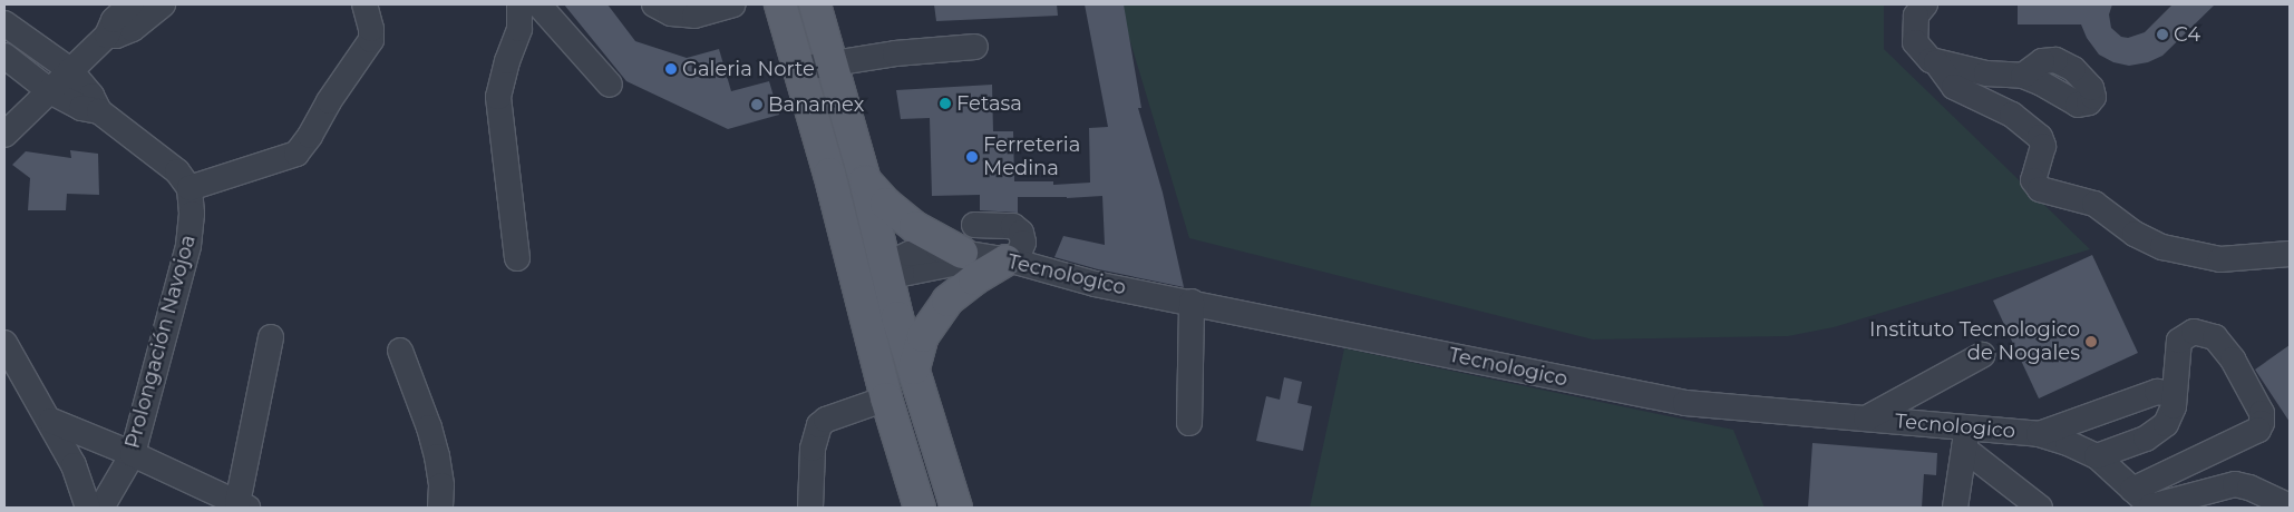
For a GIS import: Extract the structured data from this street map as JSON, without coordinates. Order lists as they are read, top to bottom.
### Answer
{
  "streets": {
    "street": ["Tecnologico", "Prolongación Navojoa"]
  },
  "places": [
    "C4",
    "Galeria Norte",
    "Fetasa",
    "Banamex",
    "Ferreteria Medina",
    "Instituto Tecnologico de Nogales"
  ]
}
